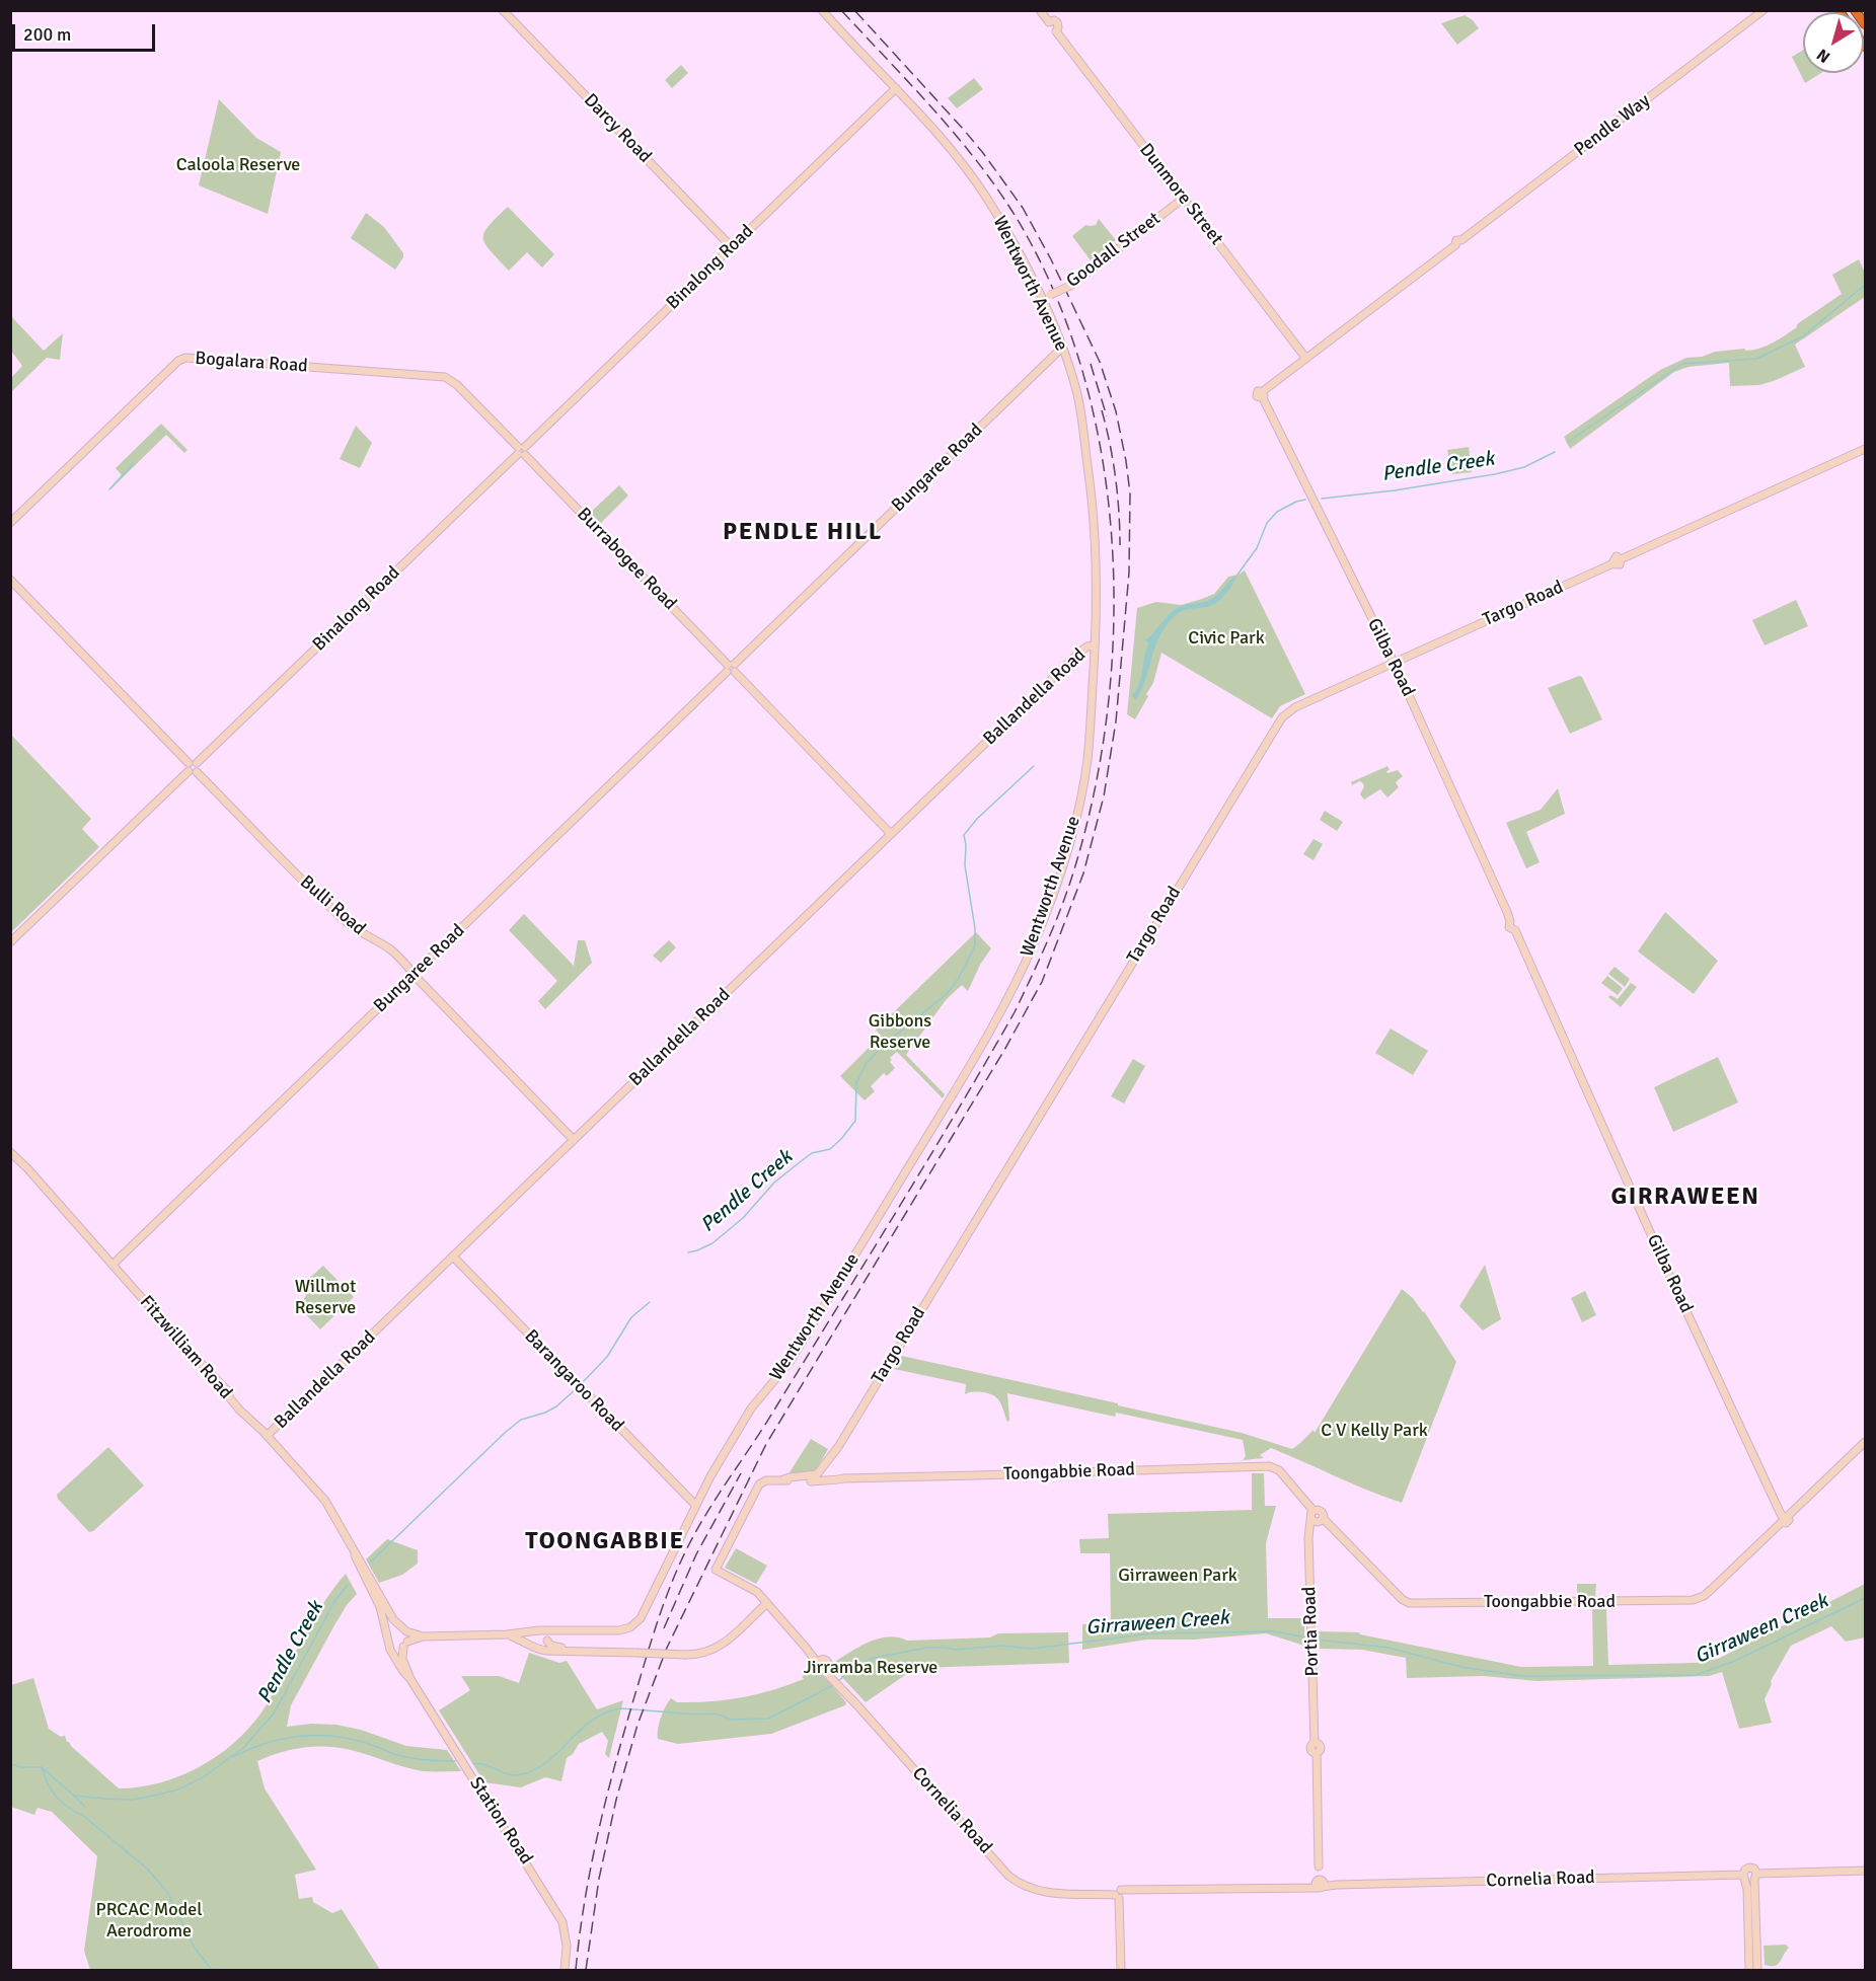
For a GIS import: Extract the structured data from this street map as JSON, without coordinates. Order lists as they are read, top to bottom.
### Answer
{
  "streets": {
    "street": [
      "Pendle Way",
      "Darcy Road",
      "Dunmore Street",
      "Goodall Street",
      "Binalong Road",
      "Wentworth Avenue",
      "Bogalara Road",
      "Bungaree Road",
      "Burrabogee Road",
      "Targo Road",
      "Gilba Road",
      "Ballandella Road",
      "Bulli Road",
      "Fitzwilliam Road",
      "Barangaroo Road",
      "Toongabbie Road",
      "Portia Road",
      "Cornelia Road",
      "Station Road"
    ]
  },
  "crossings": [
    ["Pendle Way", "Dunmore Street"],
    ["Pendle Way", "Gilba Road"],
    ["Darcy Road", "Binalong Road"],
    ["Dunmore Street", "Goodall Street"],
    ["Goodall Street", "Wentworth Avenue"],
    ["Binalong Road", "Wentworth Avenue"],
    ["Binalong Road", "Burrabogee Road"],
    ["Binalong Road", "Bulli Road"],
    ["Wentworth Avenue", "Bungaree Road"],
    ["Wentworth Avenue", "Ballandella Road"],
    ["Wentworth Avenue", "Barangaroo Road"],
    ["Bogalara Road", "Burrabogee Road"],
    ["Bungaree Road", "Burrabogee Road"],
    ["Bungaree Road", "Bulli Road"],
    ["Bungaree Road", "Fitzwilliam Road"],
    ["Burrabogee Road", "Ballandella Road"],
    ["Targo Road", "Gilba Road"],
    ["Targo Road", "Toongabbie Road"],
    ["Gilba Road", "Toongabbie Road"],
    ["Ballandella Road", "Bulli Road"],
    ["Ballandella Road", "Fitzwilliam Road"],
    ["Ballandella Road", "Barangaroo Road"],
    ["Fitzwilliam Road", "Station Road"],
    ["Toongabbie Road", "Portia Road"],
    ["Toongabbie Road", "Cornelia Road"]
  ],
  "districts": ["PENDLE HILL", "GIRRAWEEN", "TOONGABBIE"],
  "water": ["Pendle Creek", "Girraween Creek"],
  "parks": [
    "Caloola Reserve",
    "Civic Park",
    "Gibbons Reserve",
    "Willmot Reserve",
    "C V Kelly Park",
    "Girraween Park",
    "Jirramba Reserve",
    "PRCAC Model Aerodrome"
  ],
  "scale_bar": "200 m",
  "north": "bottom left"
}
